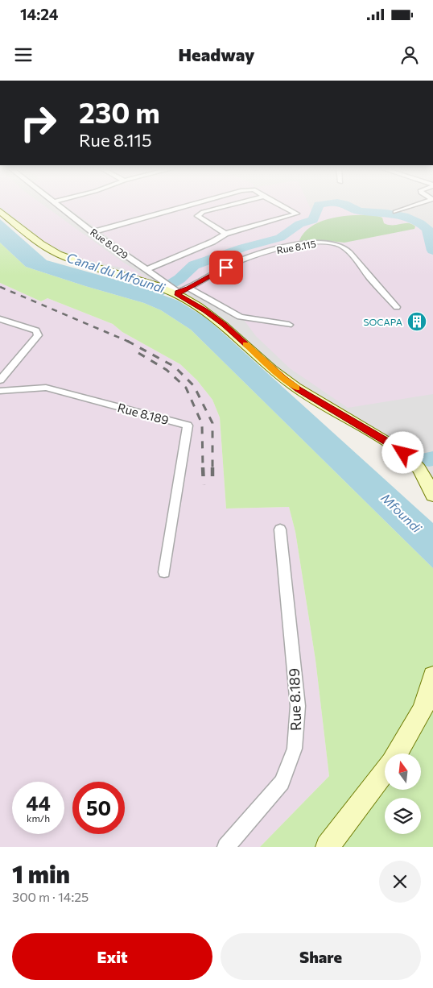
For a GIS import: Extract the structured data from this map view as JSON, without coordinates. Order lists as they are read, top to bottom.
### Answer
{
  "streets": {
    "main road": ["Rue 8.029"],
    "street": ["Rue 8.115", "Rue 8.189"]
  },
  "crossings": [
    ["Rue 8.029", "Rue 8.115"]
  ],
  "water": ["Canal du Mfoundi", "Mfoundi"],
  "places": {
    "building": ["SOCAPA"]
  },
  "north": "top",
  "page": {
    "status": "14:24",
    "header": "Headway",
    "turn": ["230 m", "Rue 8.115"],
    "speed": "44 km/h",
    "limit": "50",
    "heading": ["1 min", "300 m · 14:25"],
    "buttons": ["Exit", "Share"]
  }
}
